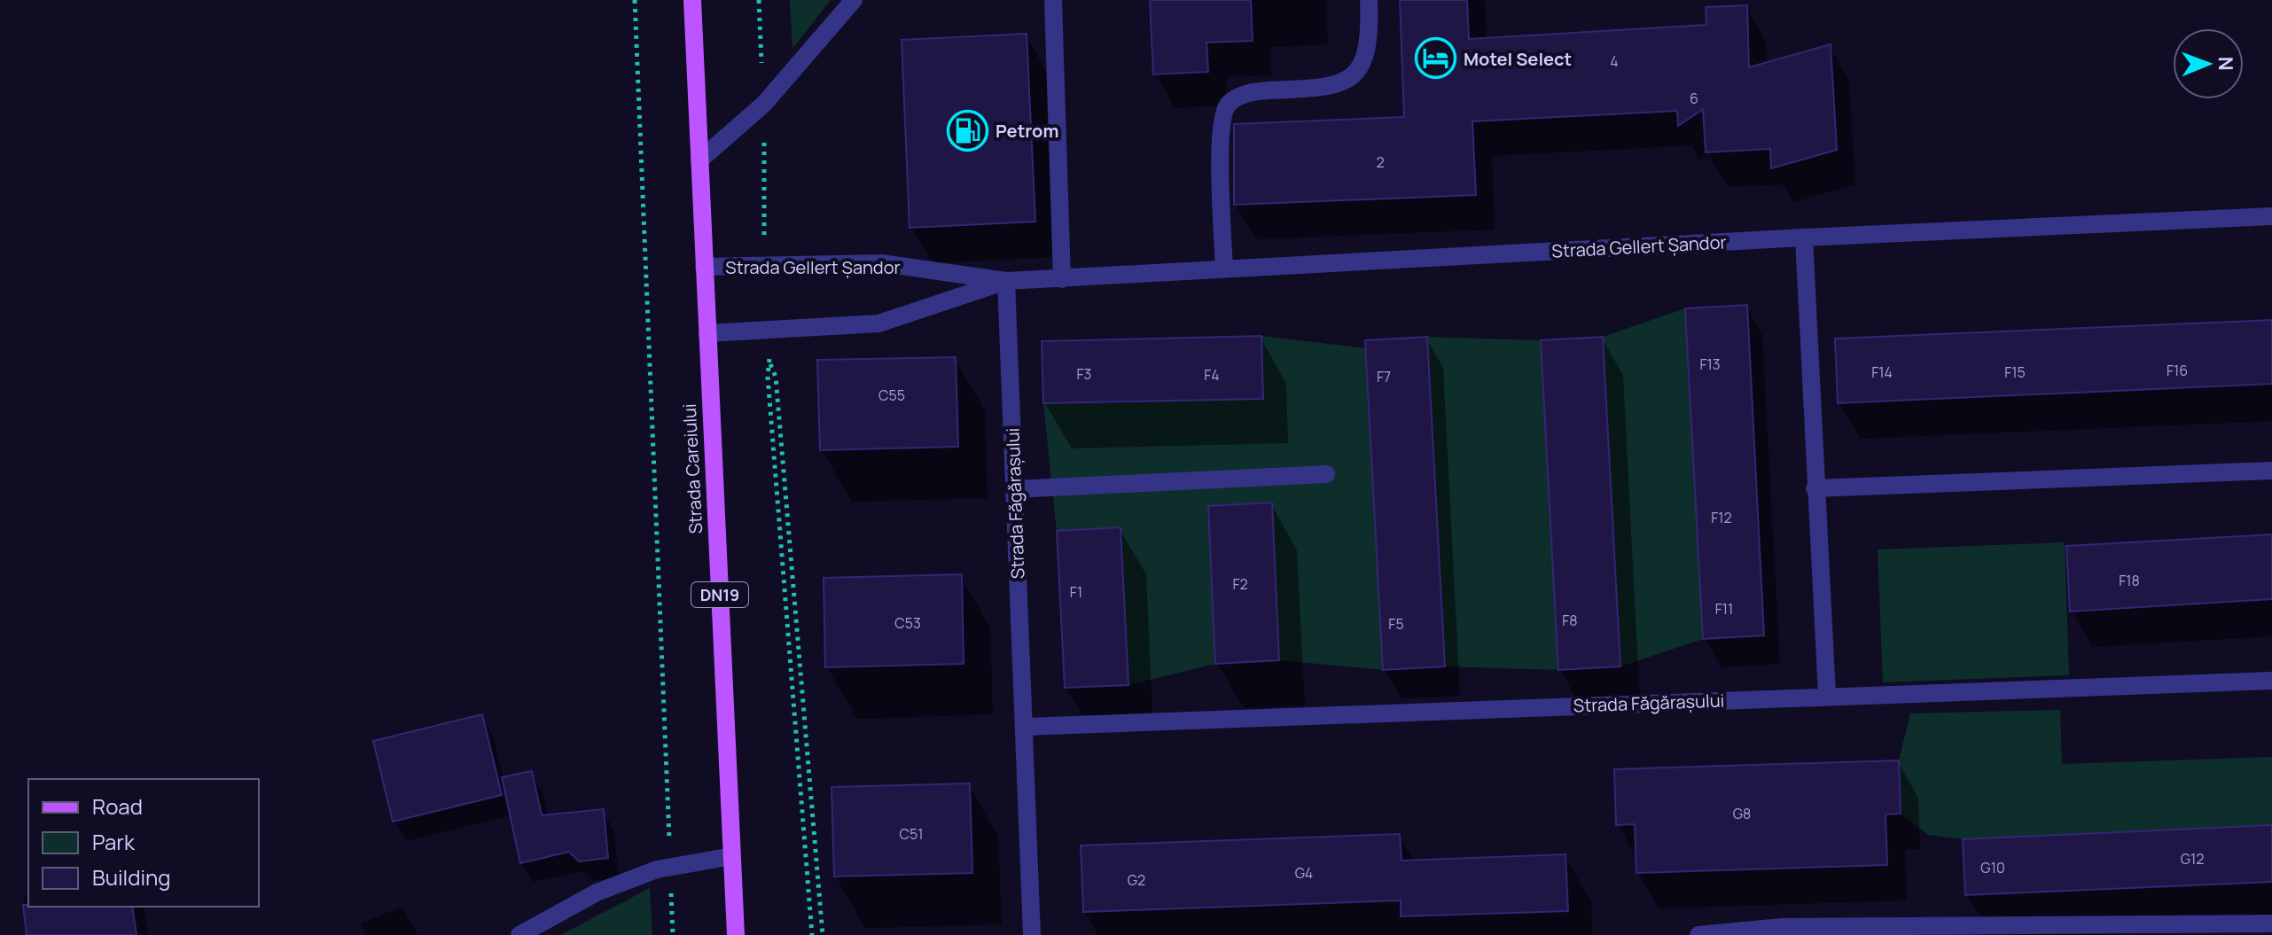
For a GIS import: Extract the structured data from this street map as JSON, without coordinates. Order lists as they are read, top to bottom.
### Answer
{
  "streets": {
    "main road": ["Strada Careiului", "DN19"],
    "street": ["Strada Gellert Șandor", "Strada Făgărașului"]
  },
  "crossings": [
    ["Strada Gellert Șandor", "Strada Careiului"],
    ["Strada Gellert Șandor", "Strada Făgărașului"]
  ],
  "places": {
    "hotel": ["Motel Select"],
    "fuel station": ["Petrom"]
  },
  "house_numbers": [
    "4",
    "6",
    "2",
    "F13",
    "F16",
    "F14",
    "F15",
    "F3",
    "F4",
    "F7",
    "C55",
    "F12",
    "F18",
    "F2",
    "F1",
    "F11",
    "F8",
    "C53",
    "F5",
    "G8",
    "C51",
    "G12",
    "G10",
    "G4",
    "G2"
  ],
  "legend": ["Road", "Park", "Building"],
  "north": "right"
}
